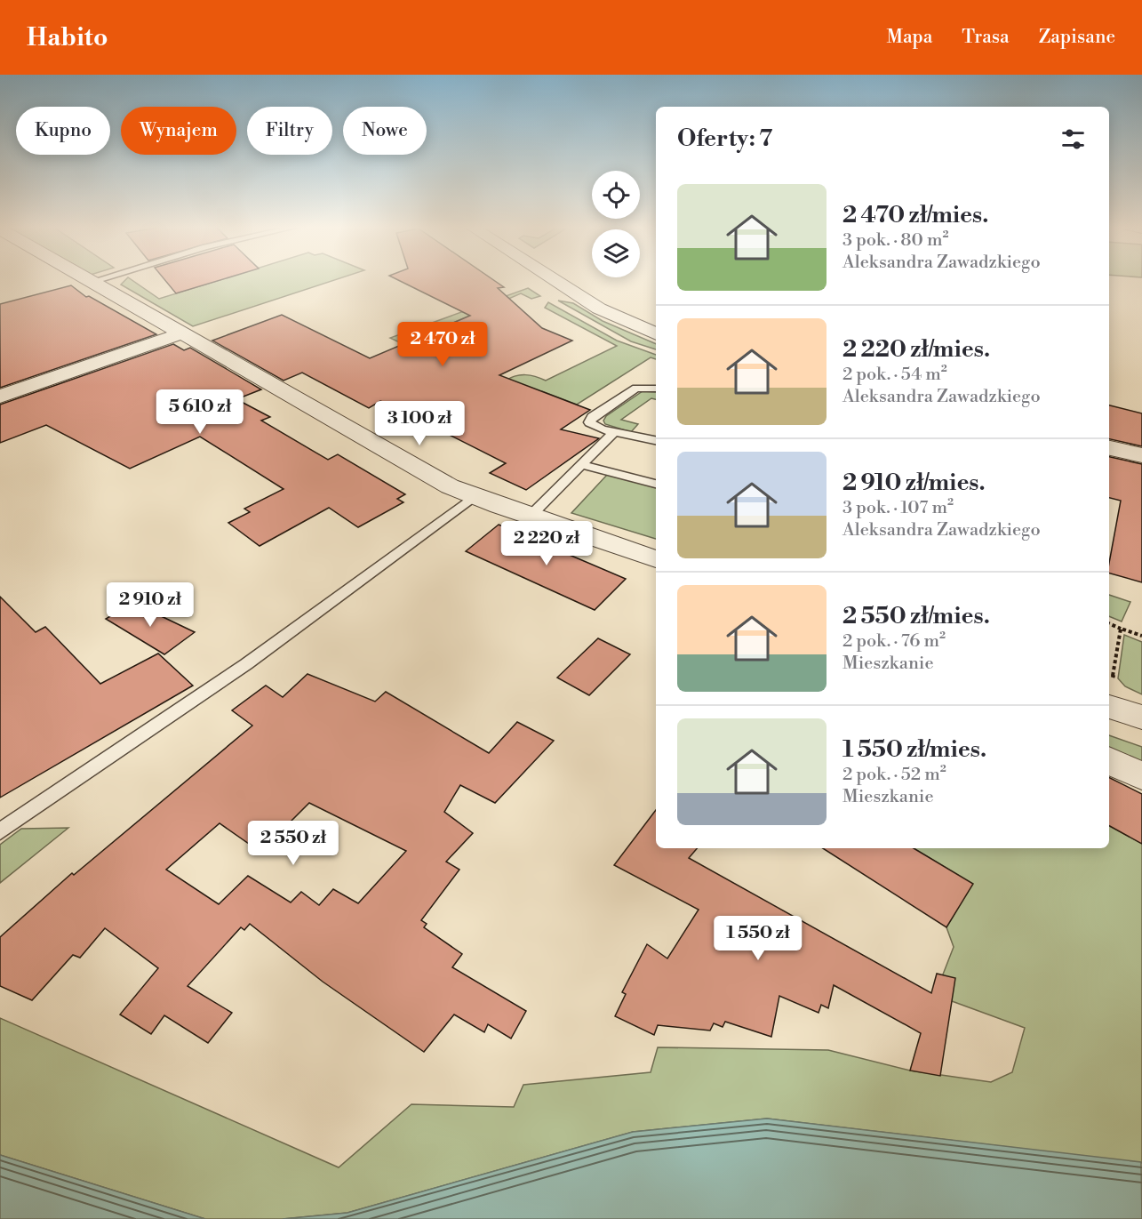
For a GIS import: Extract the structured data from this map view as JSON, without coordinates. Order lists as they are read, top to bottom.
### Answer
{
  "page": {
    "header": "Habito",
    "nav": ["Mapa", "Trasa", "Zapisane"],
    "chip": [
      "Kupno",
      "Wynajem",
      "Filtry",
      "Nowe"
    ],
    "heading": "Oferty: 7",
    "list": [
      {
        "name": "2 470 zł/mies.",
        "note": "3 pok. · 80 m² · Aleksandra Zawadzkiego"
      },
      {
        "name": "2 220 zł/mies.",
        "note": "2 pok. · 54 m² · Aleksandra Zawadzkiego"
      },
      {
        "name": "2 910 zł/mies.",
        "note": "3 pok. · 107 m² · Aleksandra Zawadzkiego"
      },
      {
        "name": "2 550 zł/mies.",
        "note": "2 pok. · 76 m² · Mieszkanie"
      },
      {
        "name": "1 550 zł/mies.",
        "note": "2 pok. · 52 m² · Mieszkanie"
      }
    ],
    "price": [
      "2 470 zł",
      "5 610 zł",
      "3 100 zł",
      "2 220 zł",
      "2 910 zł",
      "2 550 zł",
      "1 550 zł"
    ]
  }
}
